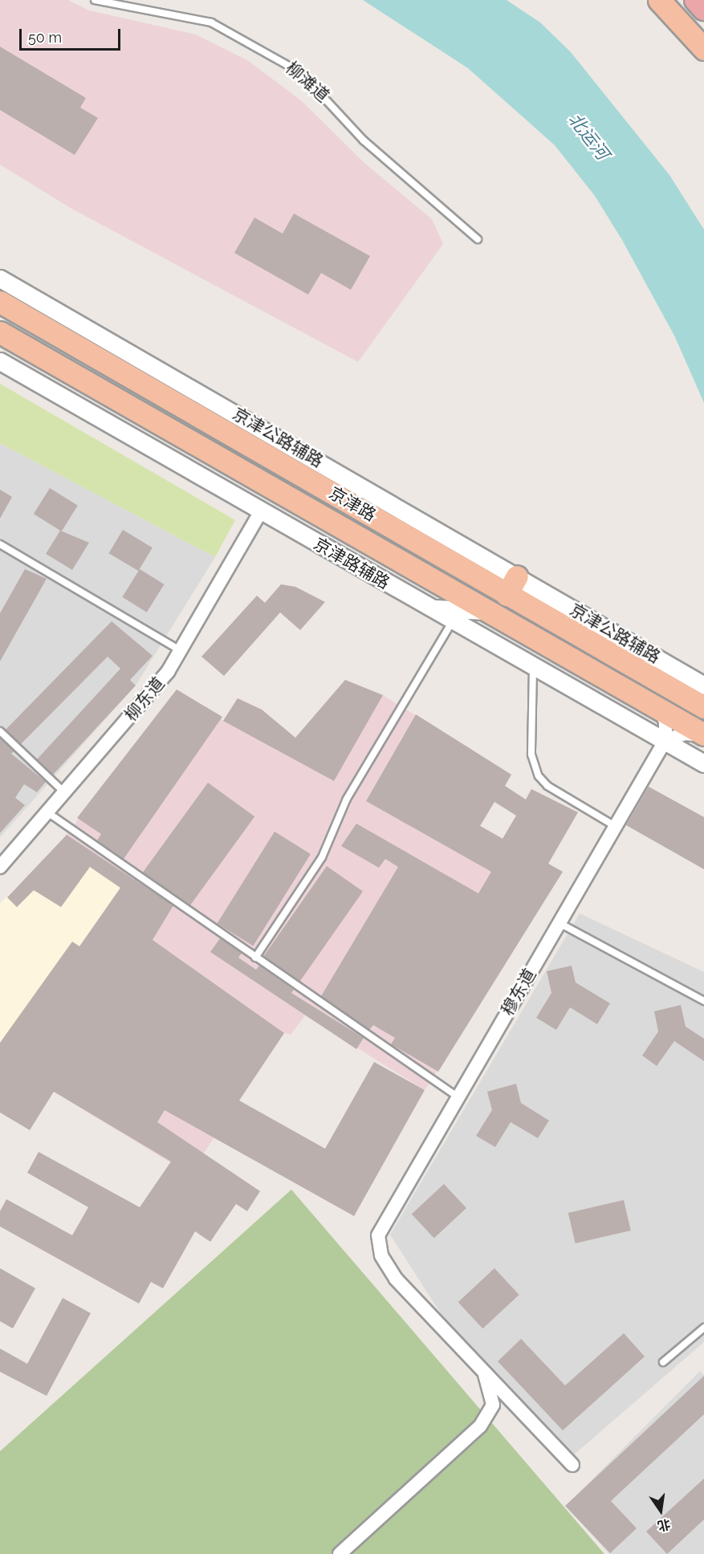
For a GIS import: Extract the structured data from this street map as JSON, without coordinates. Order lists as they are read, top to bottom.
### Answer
{
  "streets": {
    "main road": ["京津路"],
    "street": [
      "京津公路辅路",
      "京津路辅路",
      "柳东道",
      "穆东道"
    ],
    "lane": ["柳滩道"]
  },
  "crossings": [
    ["京津公路辅路", "京津路"],
    ["京津路", "京津路辅路"],
    ["京津路辅路", "柳东道"]
  ],
  "water": ["北运河"],
  "scale_bar": "50 m",
  "north": "bottom"
}
